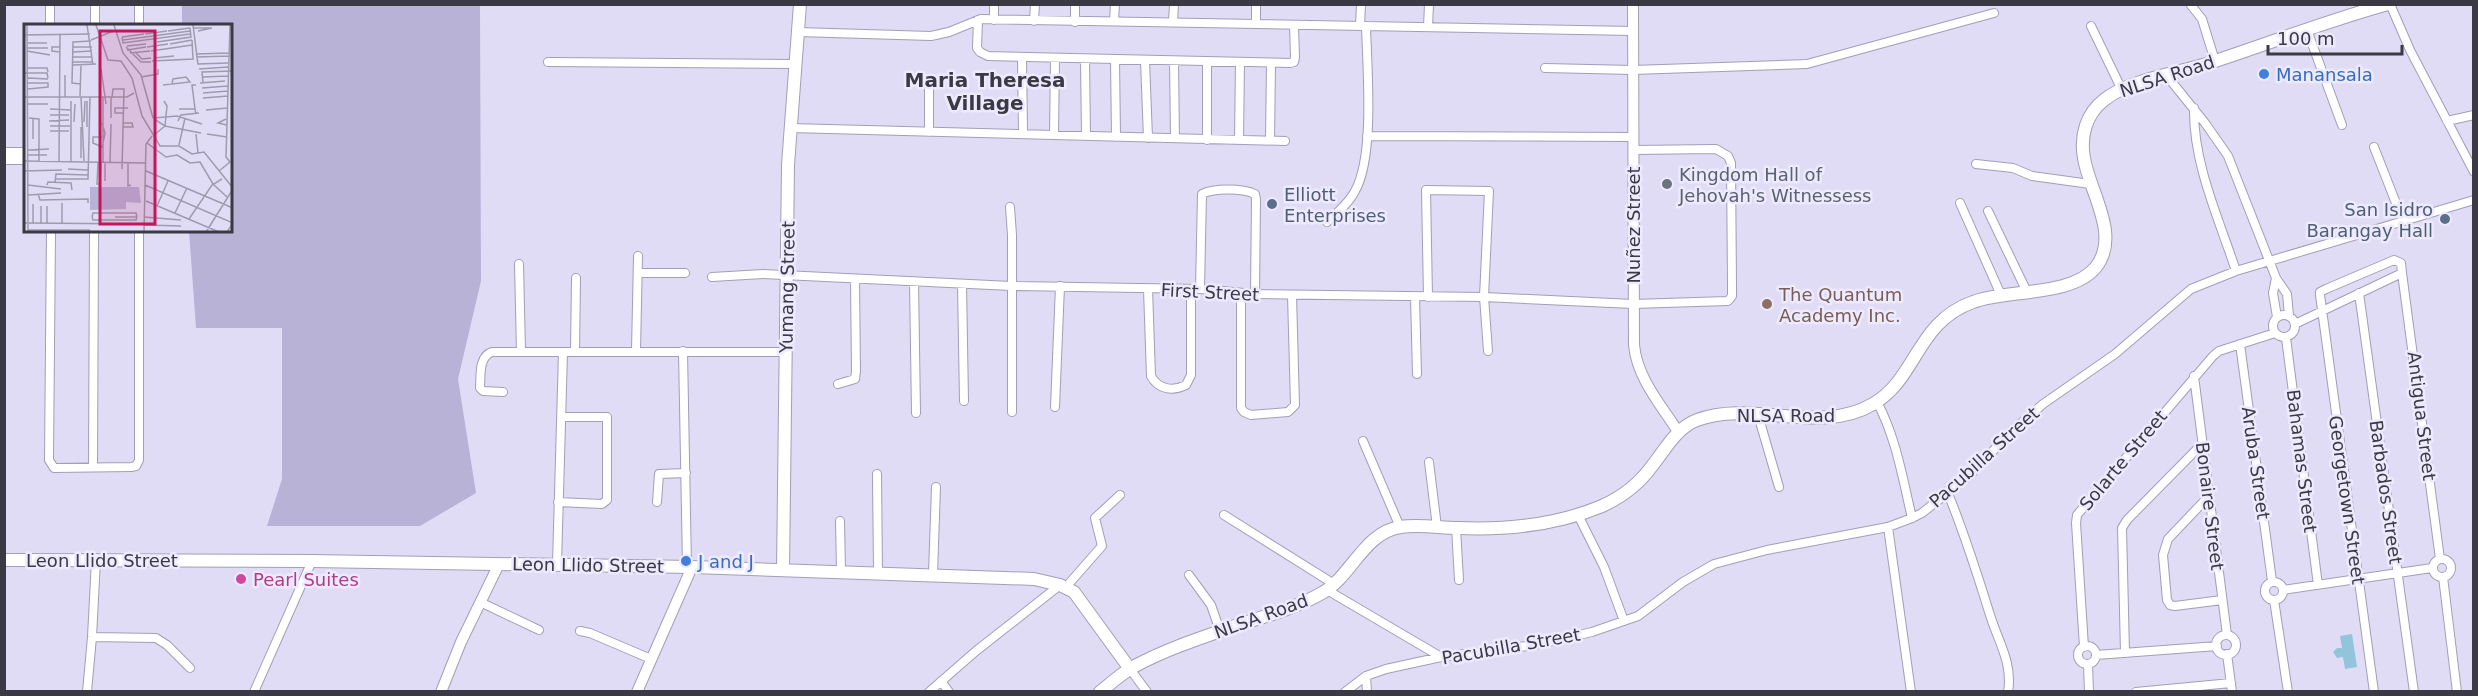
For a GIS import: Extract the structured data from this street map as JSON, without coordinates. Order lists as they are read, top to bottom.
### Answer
{
  "streets": {
    "main road": ["NLSA Road", "Yumang Street", "Leon Llido Street"],
    "street": [
      "Nuñez Street",
      "First Street",
      "Antigua Street",
      "Pacubilla Street",
      "Solarte Street",
      "Bahamas Street",
      "Aruba Street",
      "Barbados Street",
      "Georgetown Street",
      "Bonaire Street"
    ]
  },
  "crossings": [
    ["NLSA Road", "Nuñez Street"],
    ["Nuñez Street", "First Street"],
    ["Yumang Street", "First Street"],
    ["Yumang Street", "Leon Llido Street"],
    ["Solarte Street", "Bahamas Street"],
    ["Solarte Street", "Aruba Street"],
    ["Solarte Street", "Bonaire Street"]
  ],
  "districts": ["Maria Theresa Village"],
  "places": [
    "Manansala",
    "Kingdom Hall of Jehovah's Witnessess",
    "Elliott Enterprises",
    "San Isidro Barangay Hall",
    "The Quantum Academy Inc.",
    "J and J",
    "Pearl Suites"
  ],
  "scale_bar": "100 m"
}
